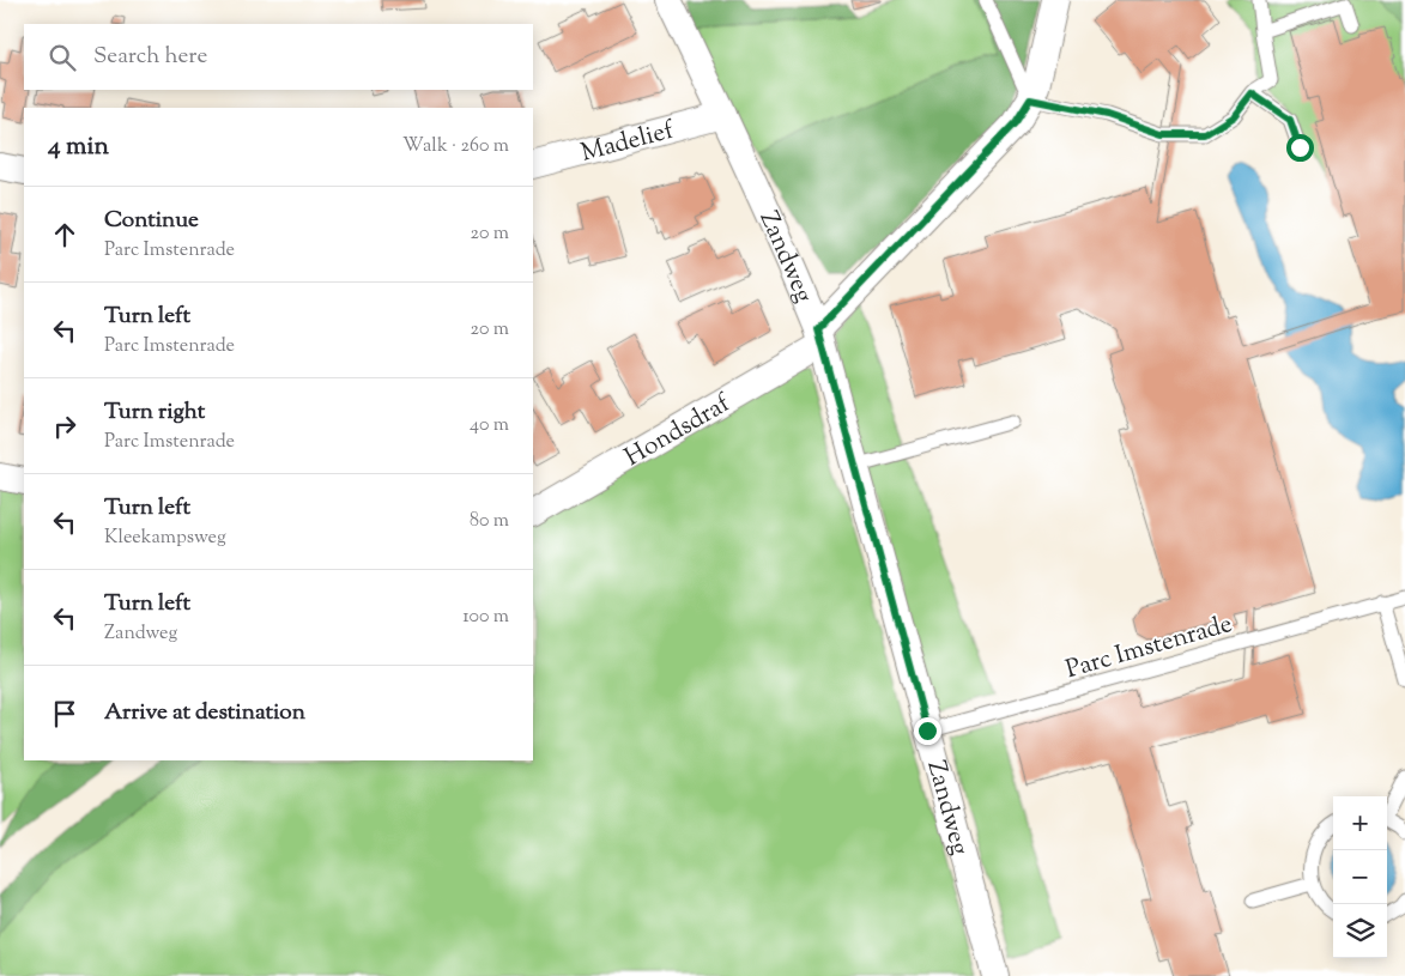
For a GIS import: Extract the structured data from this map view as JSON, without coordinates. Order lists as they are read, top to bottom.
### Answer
{
  "streets": {
    "street": ["Madelief", "Zandweg", "Hondsdraf"],
    "lane": ["Parc Imstenrade"]
  },
  "crossings": [
    ["Madelief", "Zandweg"],
    ["Zandweg", "Hondsdraf"],
    ["Zandweg", "Parc Imstenrade"]
  ],
  "page": {
    "search": "Search here",
    "heading": ["4 min", "Walk · 260 m"],
    "list": [
      ["Continue", "Parc Imstenrade", "20 m"],
      ["Turn left", "Parc Imstenrade", "20 m"],
      ["Turn right", "Parc Imstenrade", "40 m"],
      ["Turn left", "Kleekampsweg", "80 m"],
      ["Turn left", "Zandweg", "100 m"],
      "Arrive at destination"
    ],
    "map_buttons": ["+", "−"]
  }
}
